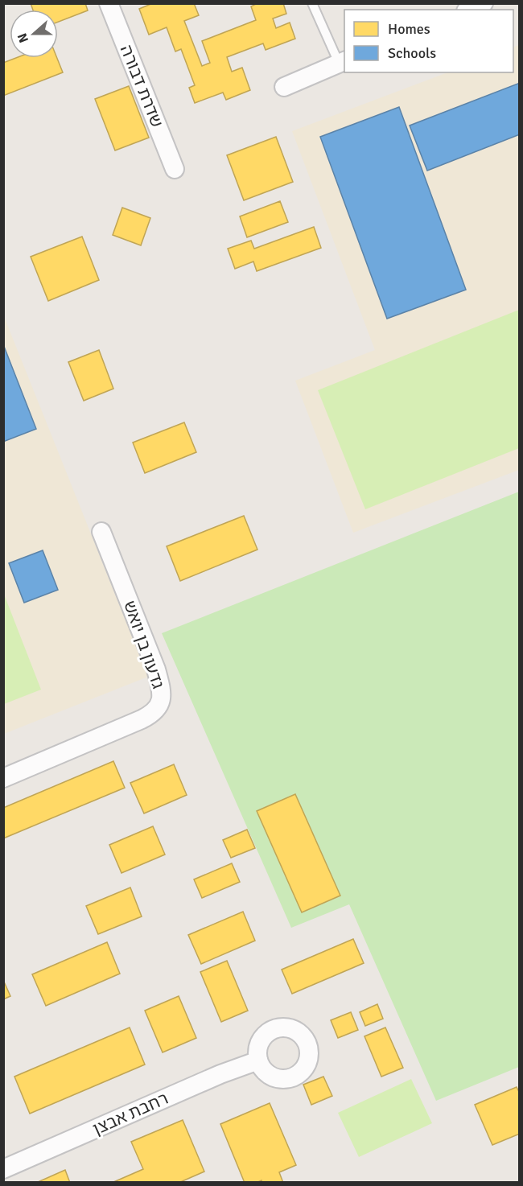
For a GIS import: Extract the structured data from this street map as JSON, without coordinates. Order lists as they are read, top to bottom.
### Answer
{
  "streets": {
    "street": ["שדרת דבורה", "גדעון בן יואש", "רחבת אבצן"]
  },
  "legend": ["Homes", "Schools"],
  "north": "left"
}
